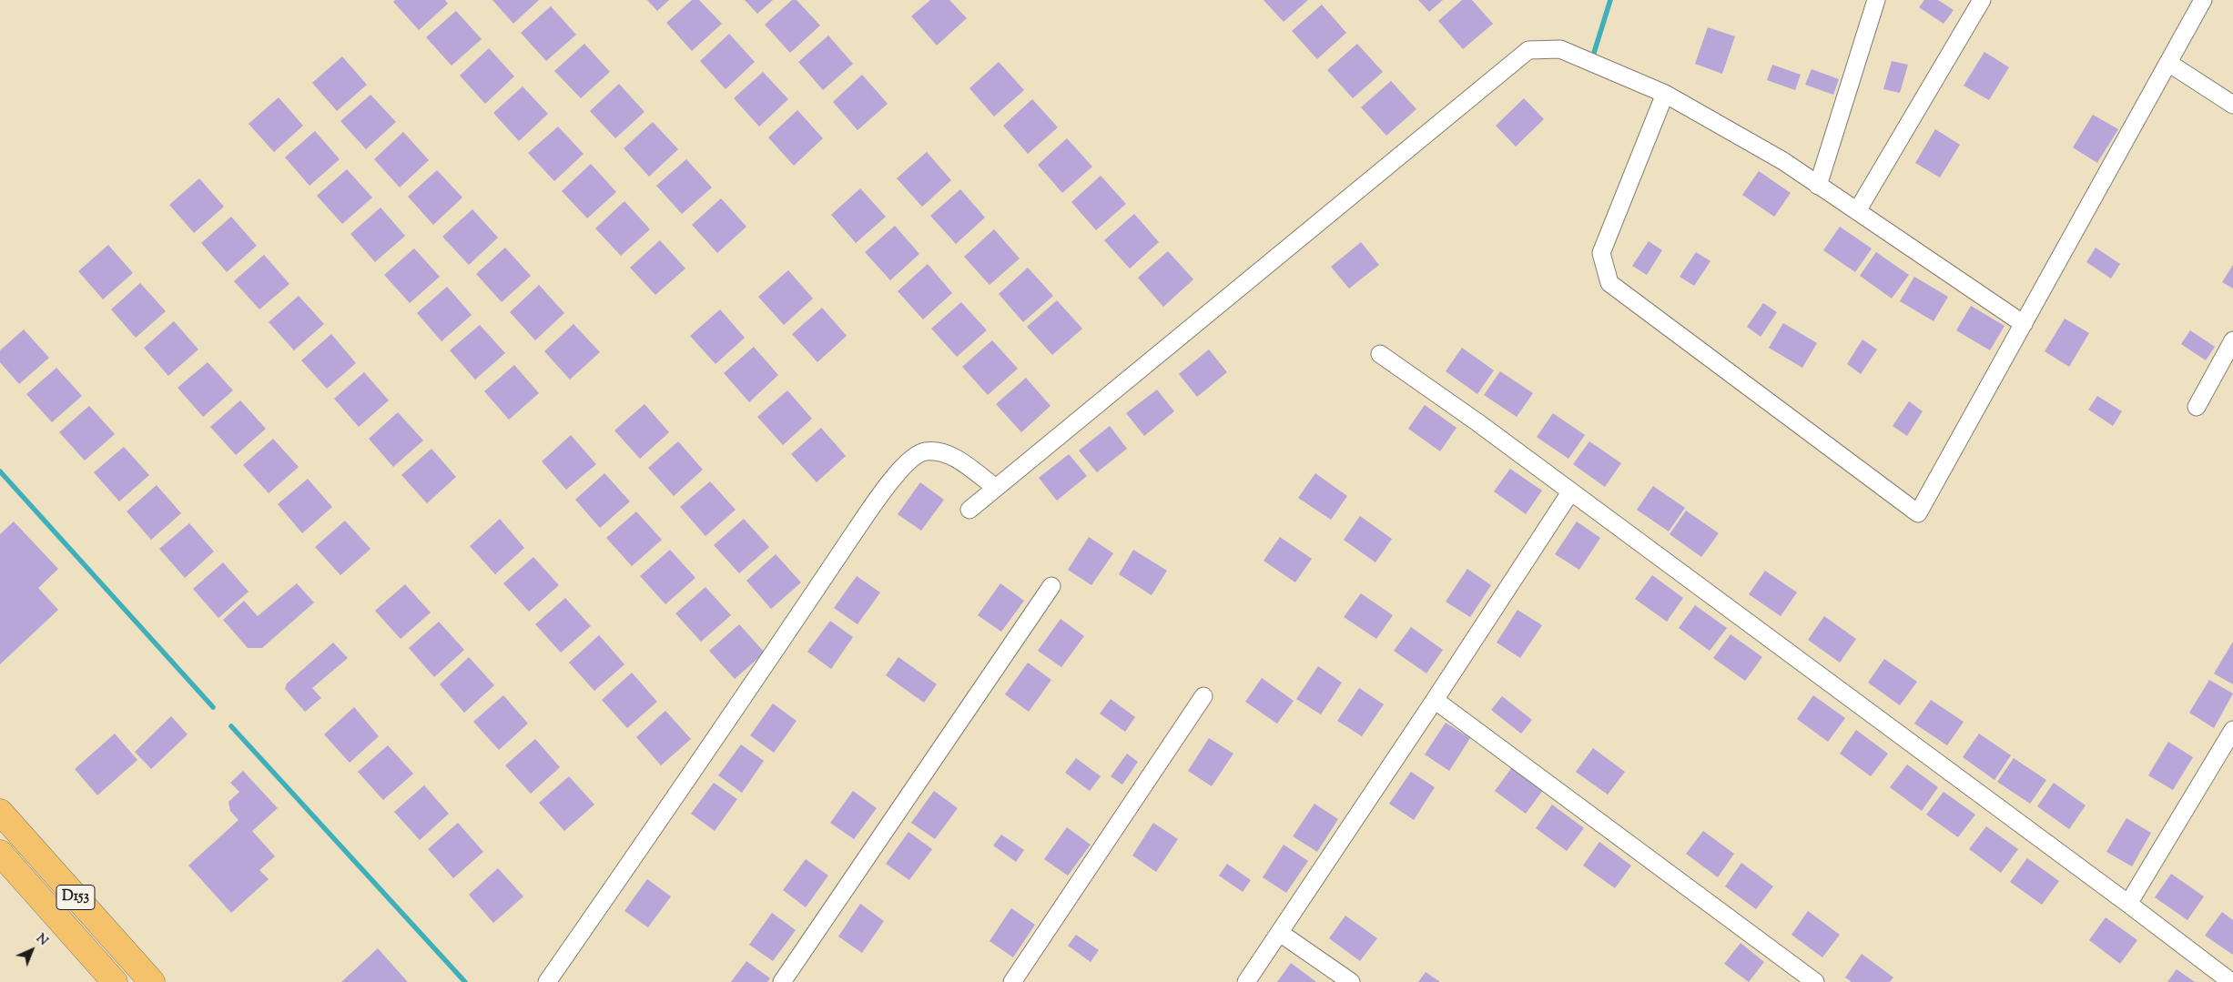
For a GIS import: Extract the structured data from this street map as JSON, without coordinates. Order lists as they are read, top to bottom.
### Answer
{
  "streets": {
    "main road": ["D153"]
  },
  "north": "top right"
}
